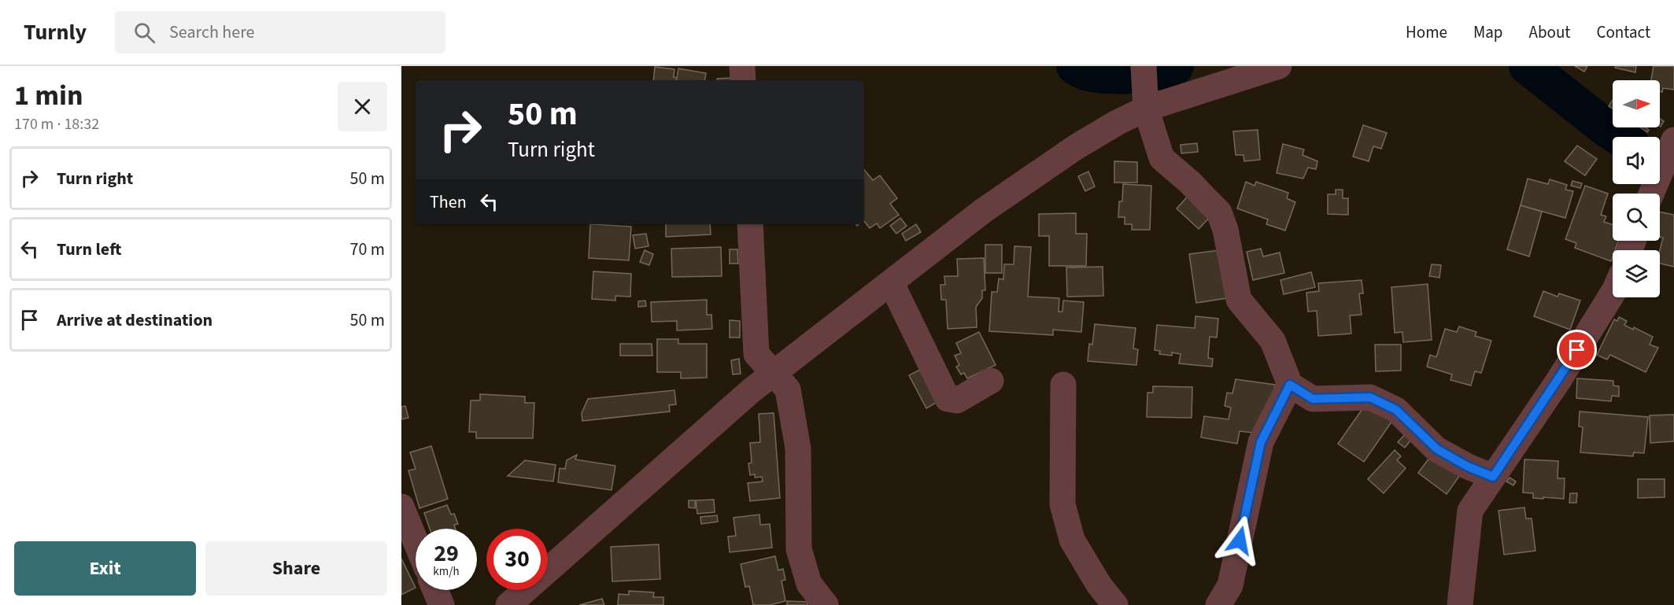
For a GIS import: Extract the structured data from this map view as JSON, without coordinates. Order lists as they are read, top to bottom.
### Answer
{
  "north": "right",
  "page": {
    "header": "Turnly",
    "search": "Search here",
    "nav": [
      "Home",
      "Map",
      "About",
      "Contact"
    ],
    "heading": ["1 min", "170 m · 18:32"],
    "turn": ["50 m", "Turn right"],
    "list": [
      {
        "name": "Turn right",
        "value": "50 m"
      },
      {
        "name": "Turn left",
        "value": "70 m"
      },
      {
        "name": "Arrive at destination",
        "value": "50 m"
      }
    ],
    "then": "Then",
    "speed": "29 km/h",
    "limit": "30",
    "buttons": ["Exit", "Share"]
  }
}
